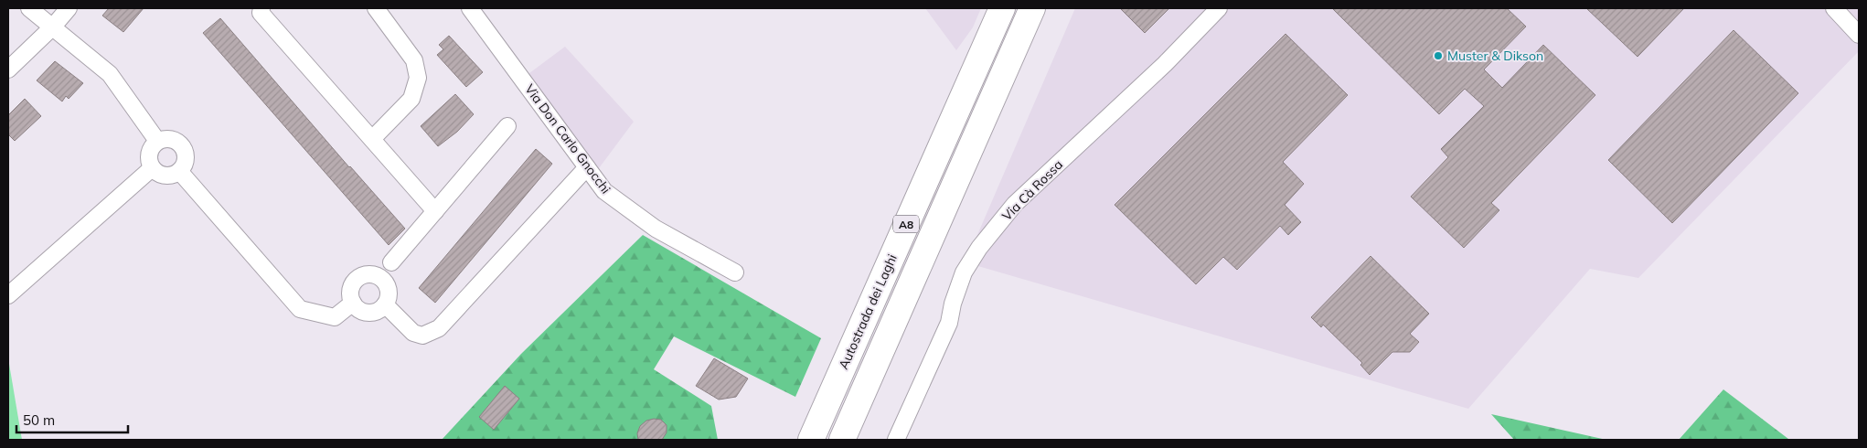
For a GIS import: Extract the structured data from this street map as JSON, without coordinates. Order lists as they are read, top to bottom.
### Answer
{
  "streets": {
    "highway": ["A8", "Autostrada dei Laghi"],
    "street": ["Via Don Carlo Gnocchi", "Via Cà Rossa"]
  },
  "places": ["Muster & Dikson"],
  "scale_bar": "50 m"
}
